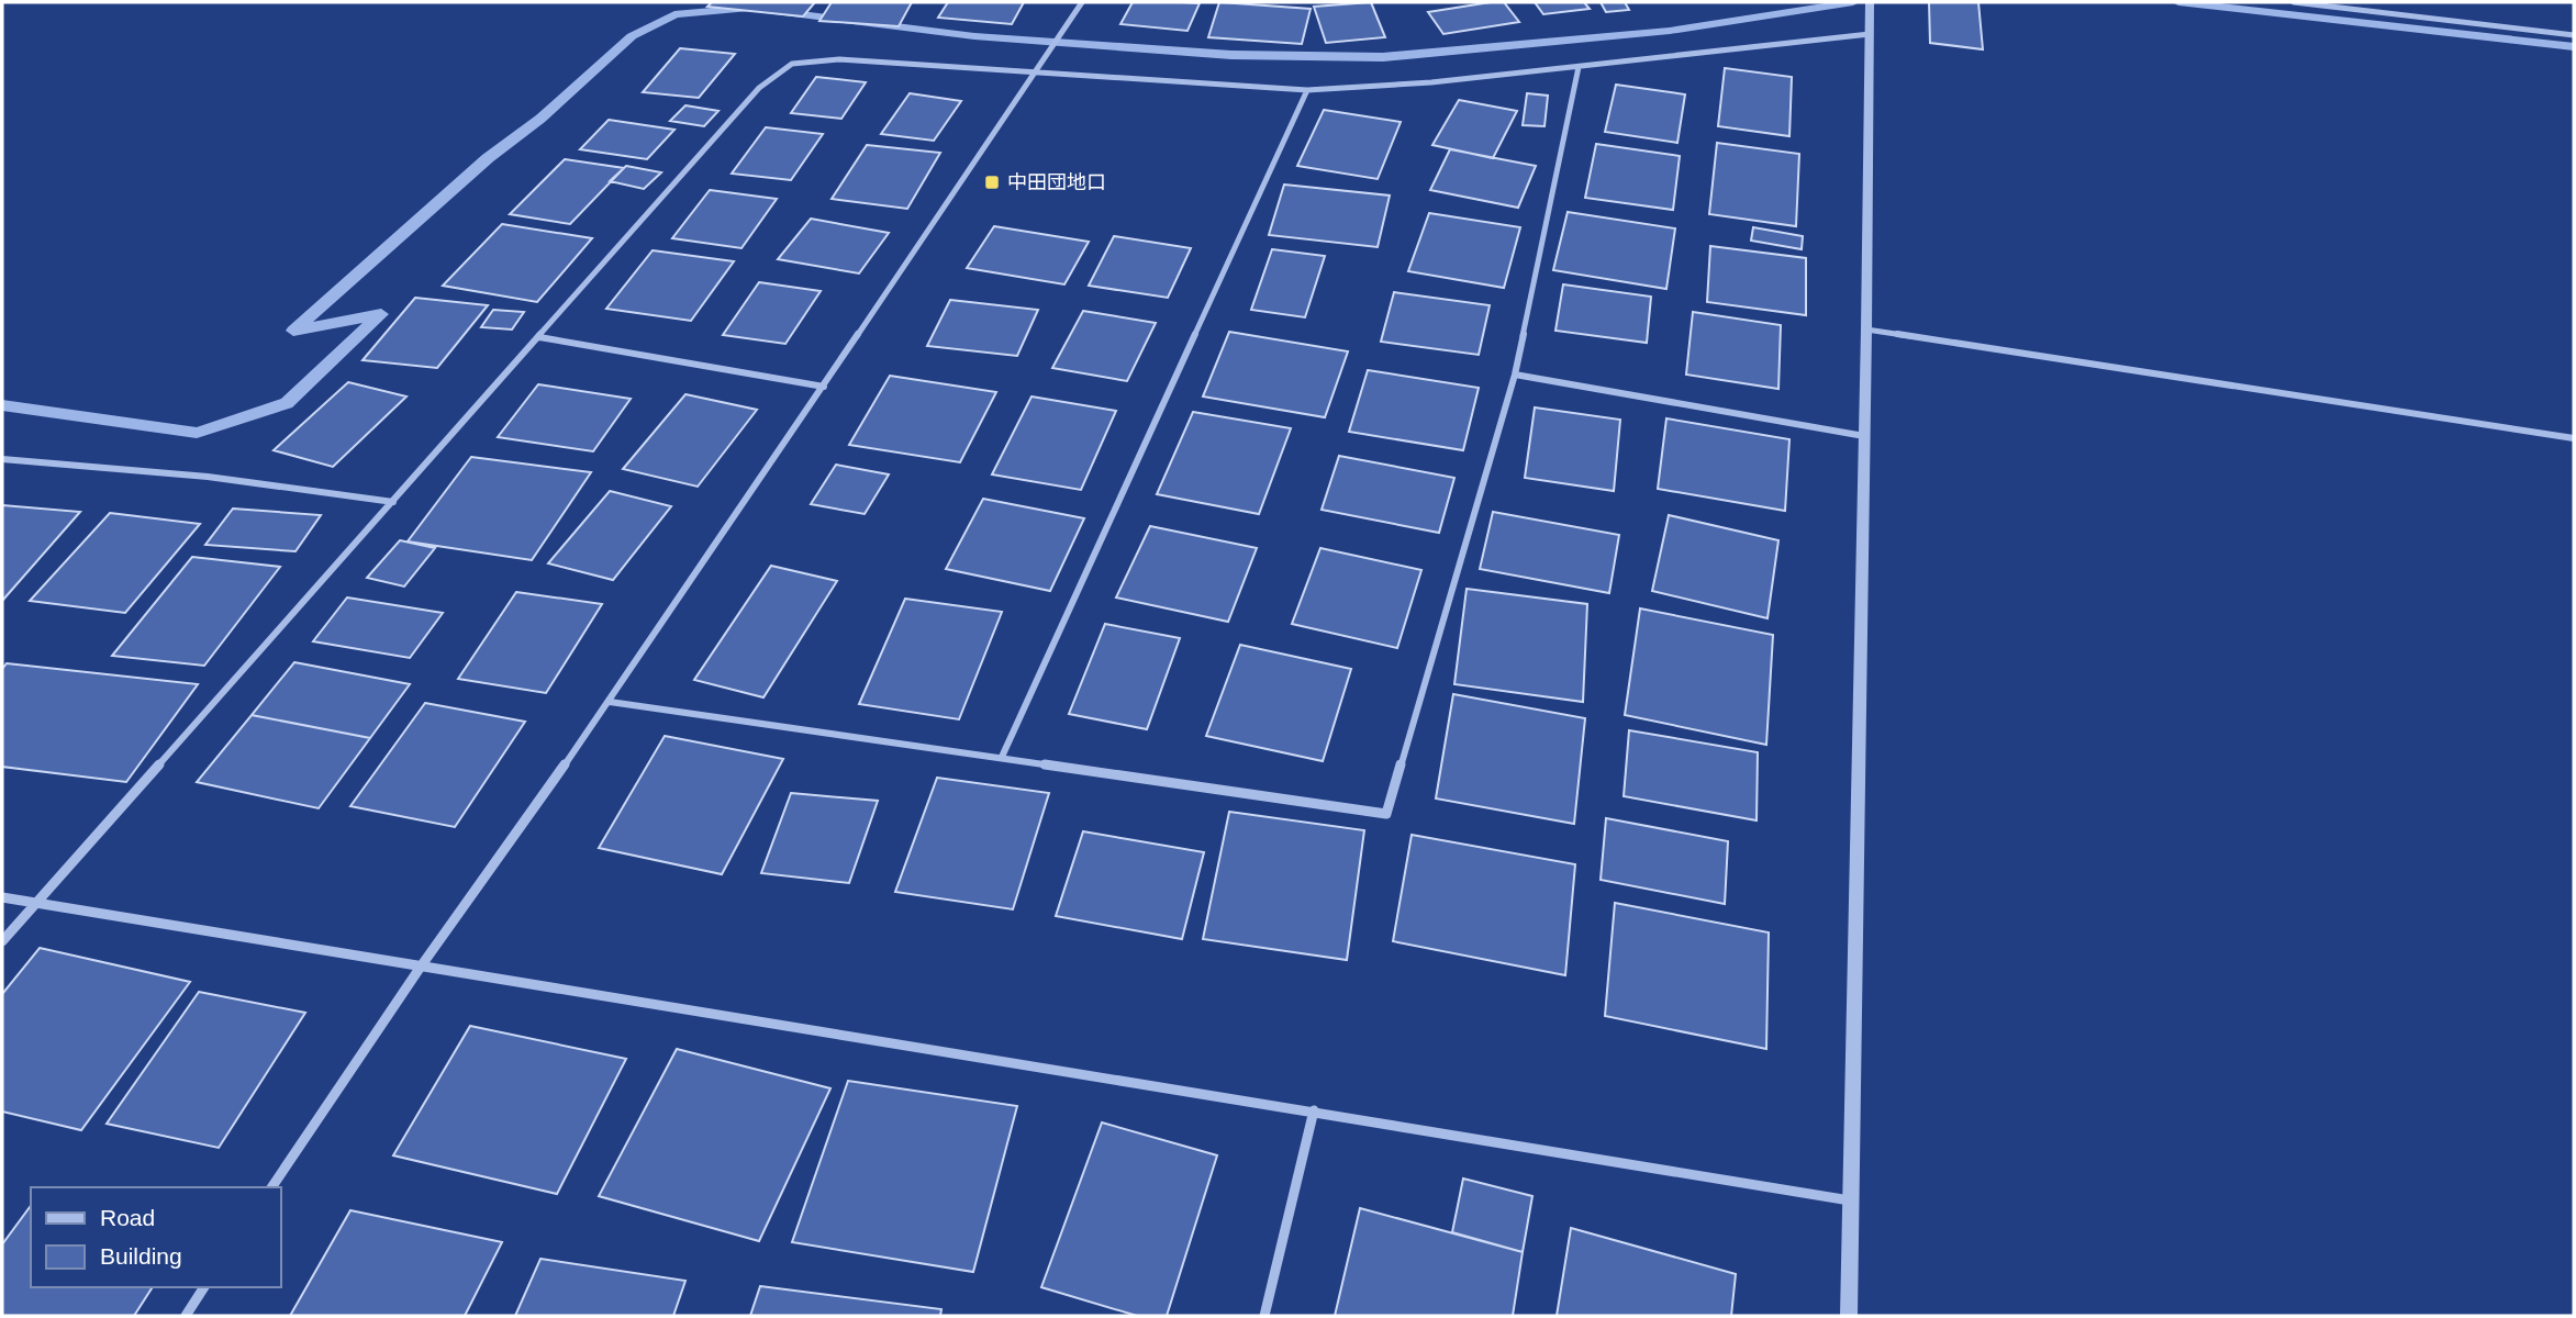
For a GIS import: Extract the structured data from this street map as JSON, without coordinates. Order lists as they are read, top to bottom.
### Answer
{
  "places": {
    "transit": ["中田団地口"]
  },
  "legend": ["Road", "Building"]
}
